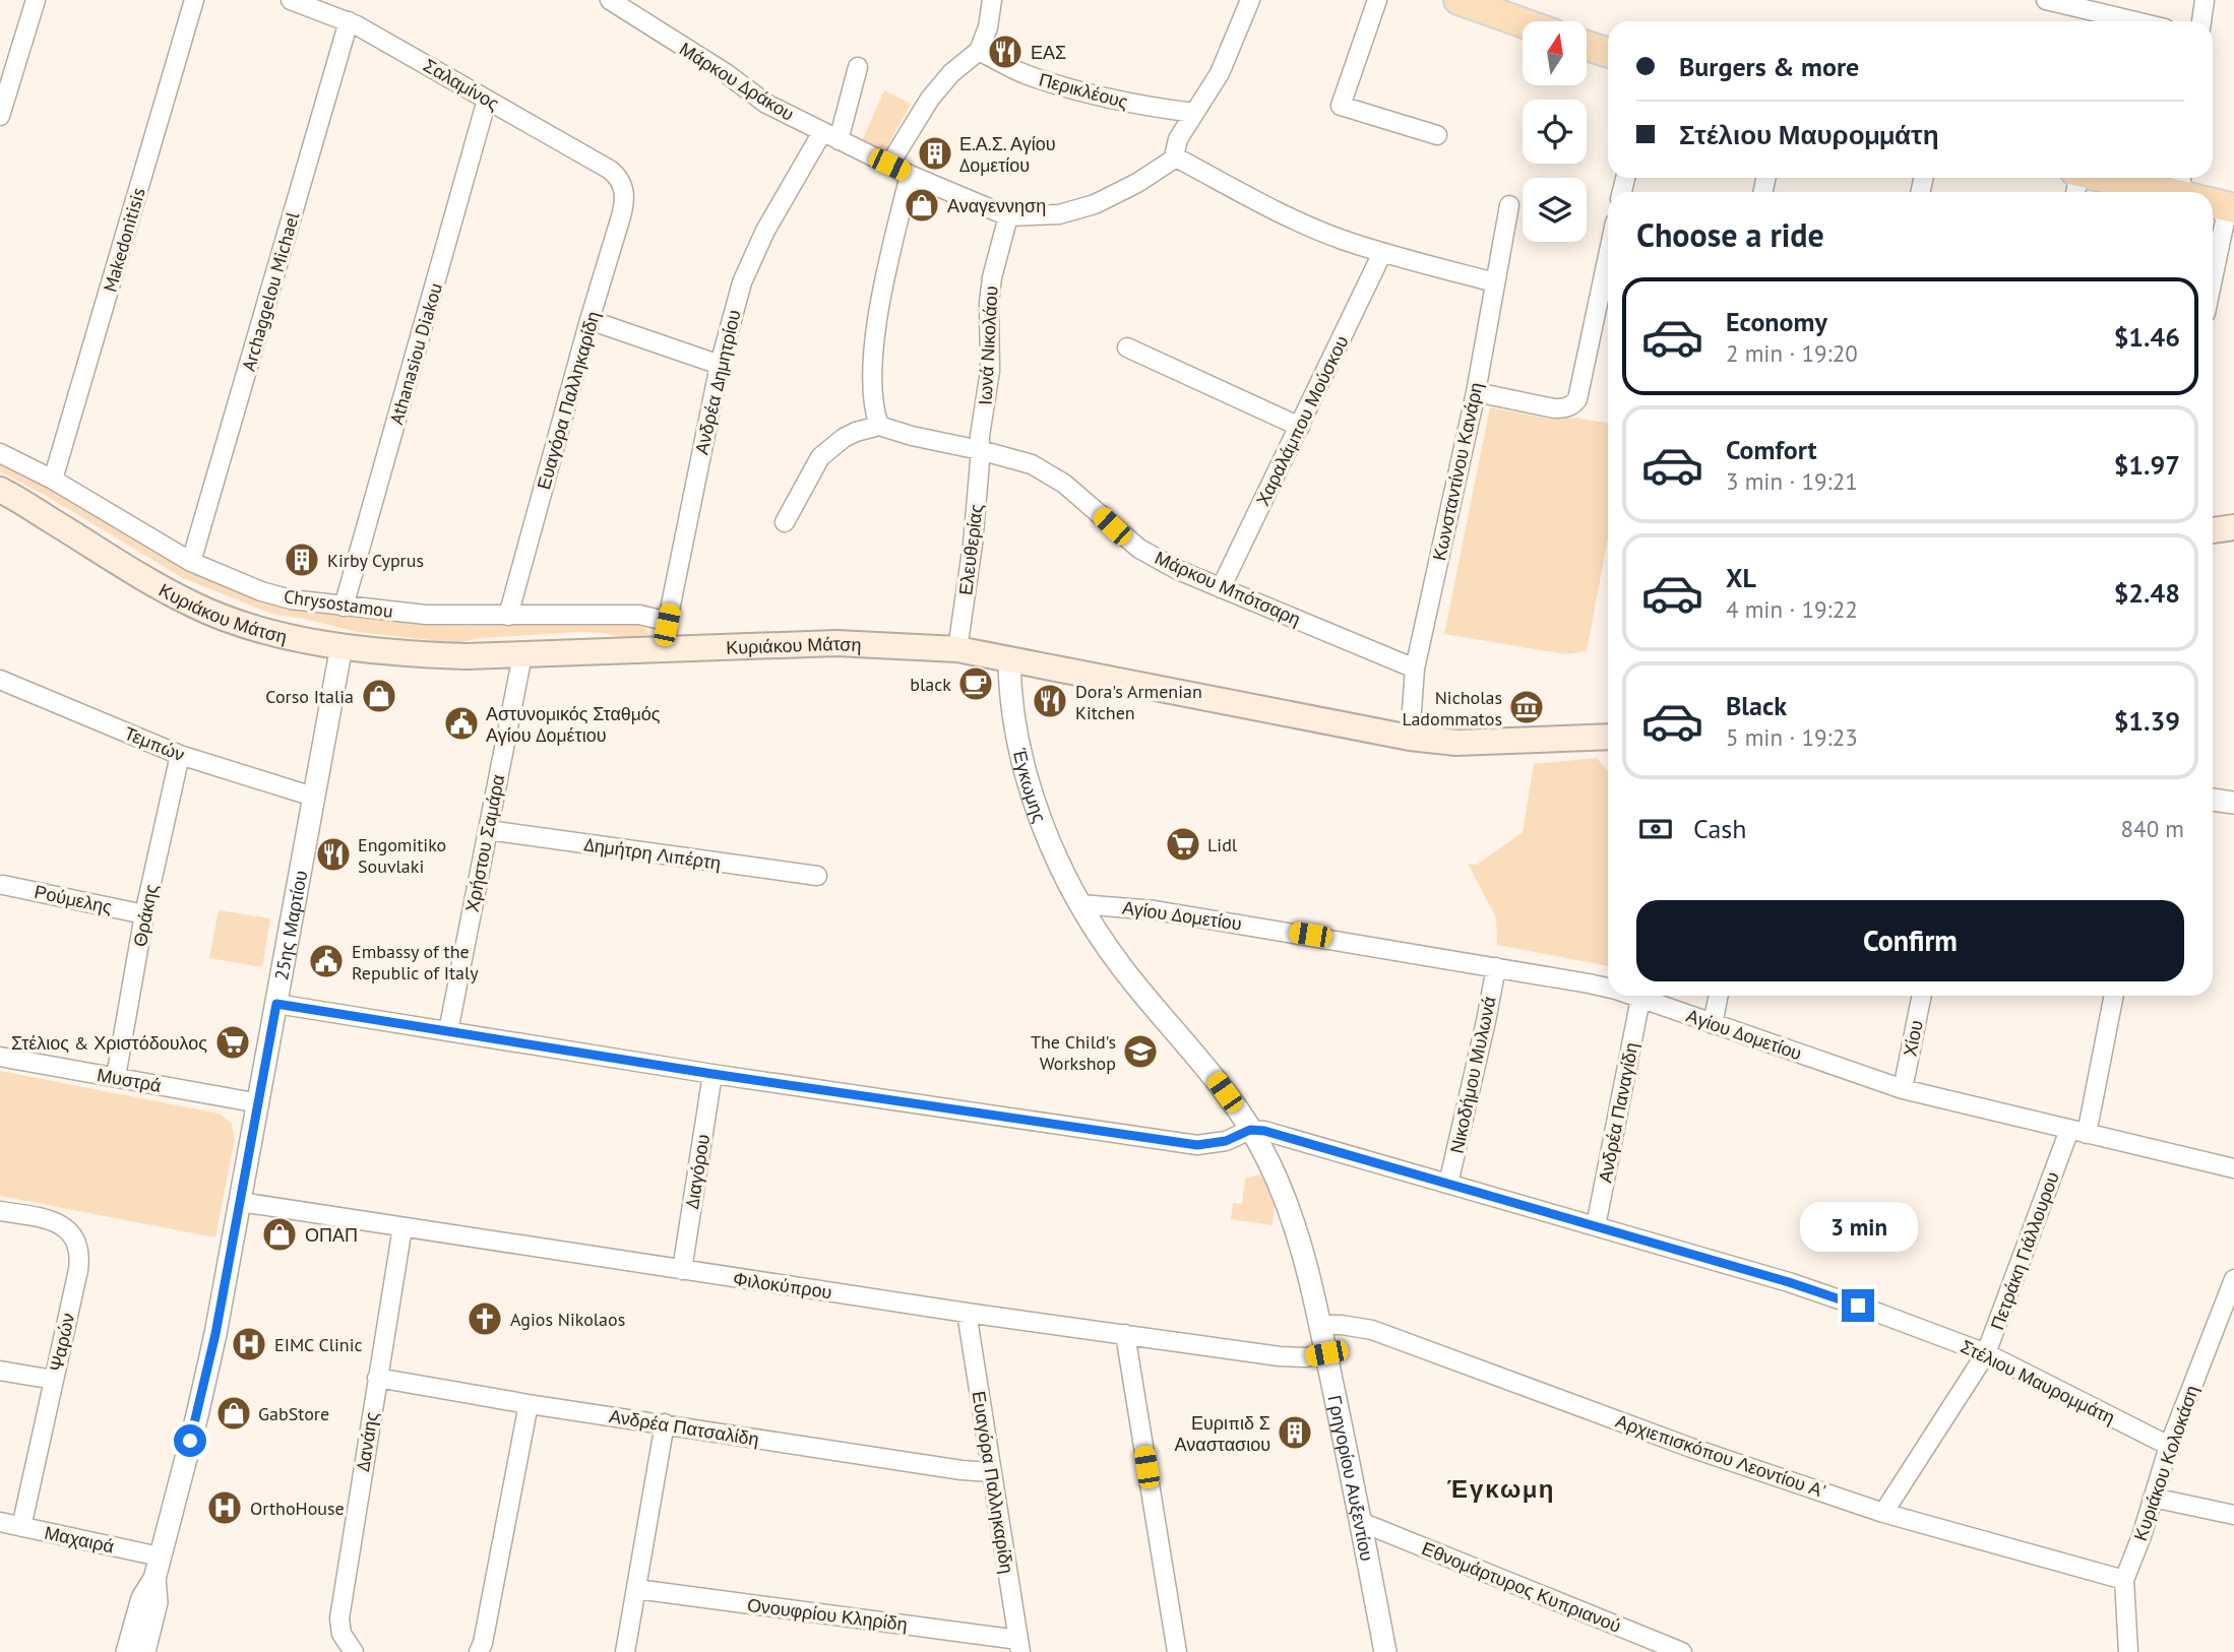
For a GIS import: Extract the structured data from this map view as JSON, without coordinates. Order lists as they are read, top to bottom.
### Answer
{
  "streets": {
    "main road": ["Κυριάκου Μάτση"],
    "street": [
      "Μάρκου Δράκου",
      "Σαλαμίνος",
      "Περικλέους",
      "Makedonitisis",
      "Archaggelou Michael",
      "Ιωνά Νικολάου",
      "Athanasiou Diakou",
      "Ανδρέα Δημητρίου",
      "Ευαγόρα Παλληκαρίδη",
      "Χαραλάμπου Μούσκου",
      "Κωνσταντίνου Κανάρη",
      "Ελευθερίας",
      "Μάρκου Μπότσαρη",
      "Chrysostamou",
      "Τεμπών",
      "Έγκωμης",
      "Χρήστου Σαμάρα",
      "Δημήτρη Λιπέρτη",
      "Ρούμελης",
      "Θράκης",
      "Αγίου Δομετίου",
      "25ης Μαρτίου",
      "Χίου",
      "Νικοδήμου Μυλωνά",
      "Μυστρά",
      "Ανδρέα Παναγίδη",
      "Διαγόρου",
      "Πετράκη Γιάλλουρου",
      "Φιλοκύπρου",
      "Ψαρών",
      "Στέλιου Μαυρομμάτη",
      "Ανδρέα Πατσαλίδη",
      "Δανάης",
      "Αρχιεπισκόπου Λεοντίου Α'",
      "Κυριάκου Κολοκάση",
      "Γρηγορίου Αυξεντίου",
      "Μαχαιρά",
      "Εθνομάρτυρος Κυπριανού",
      "Ονουφρίου Κληρίδη"
    ]
  },
  "crossings": [
    ["Μάρκου Δράκου", "Ιωνά Νικολάου"],
    ["Μάρκου Δράκου", "Ανδρέα Δημητρίου"],
    ["Σαλαμίνος", "Archaggelou Michael"],
    ["Σαλαμίνος", "Athanasiou Diakou"],
    ["Σαλαμίνος", "Ευαγόρα Παλληκαρίδη"],
    ["Makedonitisis", "Chrysostamou"],
    ["Archaggelou Michael", "Chrysostamou"],
    ["Ιωνά Νικολάου", "Ελευθερίας"],
    ["Ιωνά Νικολάου", "Μάρκου Μπότσαρη"],
    ["Athanasiou Diakou", "Chrysostamou"],
    ["Ανδρέα Δημητρίου", "Chrysostamou"],
    ["Ανδρέα Δημητρίου", "Κυριάκου Μάτση"],
    ["Ευαγόρα Παλληκαρίδη", "Chrysostamou"],
    ["Ευαγόρα Παλληκαρίδη", "Φιλοκύπρου"],
    ["Ευαγόρα Παλληκαρίδη", "Ανδρέα Πατσαλίδη"],
    ["Ευαγόρα Παλληκαρίδη", "Ονουφρίου Κληρίδη"],
    ["Χαραλάμπου Μούσκου", "Μάρκου Μπότσαρη"],
    ["Κωνσταντίνου Κανάρη", "Μάρκου Μπότσαρη"],
    ["Κωνσταντίνου Κανάρη", "Κυριάκου Μάτση"],
    ["Ελευθερίας", "Μάρκου Μπότσαρη"],
    ["Ελευθερίας", "Κυριάκου Μάτση"],
    ["Chrysostamou", "Κυριάκου Μάτση"],
    ["Κυριάκου Μάτση", "Έγκωμης"],
    ["Κυριάκου Μάτση", "Χρήστου Σαμάρα"],
    ["Κυριάκου Μάτση", "25ης Μαρτίου"],
    ["Τεμπών", "Θράκης"],
    ["Τεμπών", "25ης Μαρτίου"],
    ["Έγκωμης", "Αγίου Δομετίου"],
    ["Έγκωμης", "Γρηγορίου Αυξεντίου"],
    ["Χρήστου Σαμάρα", "Δημήτρη Λιπέρτη"],
    ["Ρούμελης", "Θράκης"],
    ["Θράκης", "Μυστρά"],
    ["Αγίου Δομετίου", "Χίου"],
    ["Αγίου Δομετίου", "Νικοδήμου Μυλωνά"],
    ["Αγίου Δομετίου", "Ανδρέα Παναγίδη"],
    ["Αγίου Δομετίου", "Πετράκη Γιάλλουρου"],
    ["Αγίου Δομετίου", "Γρηγορίου Αυξεντίου"],
    ["25ης Μαρτίου", "Μυστρά"],
    ["25ης Μαρτίου", "Φιλοκύπρου"],
    ["25ης Μαρτίου", "Μαχαιρά"],
    ["Νικοδήμου Μυλωνά", "Στέλιου Μαυρομμάτη"],
    ["Ανδρέα Παναγίδη", "Στέλιου Μαυρομμάτη"],
    ["Διαγόρου", "Φιλοκύπρου"],
    ["Πετράκη Γιάλλουρου", "Στέλιου Μαυρομμάτη"],
    ["Πετράκη Γιάλλουρου", "Αρχιεπισκόπου Λεοντίου Α'"],
    ["Φιλοκύπρου", "Δανάης"],
    ["Φιλοκύπρου", "Γρηγορίου Αυξεντίου"],
    ["Ψαρών", "Μαχαιρά"],
    ["Στέλιου Μαυρομμάτη", "Κυριάκου Κολοκάση"],
    ["Στέλιου Μαυρομμάτη", "Γρηγορίου Αυξεντίου"],
    ["Ανδρέα Πατσαλίδη", "Δανάης"],
    ["Αρχιεπισκόπου Λεοντίου Α'", "Κυριάκου Κολοκάση"],
    ["Αρχιεπισκόπου Λεοντίου Α'", "Γρηγορίου Αυξεντίου"],
    ["Γρηγορίου Αυξεντίου", "Εθνομάρτυρος Κυπριανού"]
  ],
  "districts": ["Έγκωμη"],
  "places": {
    "restaurant": ["ΕΑΣ", "Dora's Armenian Kitchen", "Engomitiko Souvlaki"],
    "building": ["Ε.Α.Σ. Αγίου Δομετίου", "Kirby Cyprus", "Ευριπιδ Σ Αναστασιου"],
    "shop": [
      "Αναγεννηση",
      "Corso Italia",
      "ΟΠΑΠ",
      "GabStore"
    ],
    "cafe": ["black"],
    "museum": ["Nicholas Ladommatos"],
    "public building": ["Αστυνομικός Σταθμός Αγίου Δομέτιου", "Embassy of the Republic of Italy"],
    "supermarket": ["Lidl", "Στέλιος & Χριστόδουλος"],
    "school or university": ["The Child's Workshop"],
    "church": ["Agios Nikolaos"],
    "hospital": ["EIMC Clinic", "OrthoHouse"]
  },
  "north": "top",
  "page": {
    "banner": ["Burgers & more", "Στέλιου Μαυρομμάτη"],
    "heading": "Choose a ride",
    "list": [
      {
        "name": "Economy",
        "note": "2 min · 19:20",
        "value": "$1.46"
      },
      {
        "name": "Comfort",
        "note": "3 min · 19:21",
        "value": "$1.97"
      },
      {
        "name": "XL",
        "note": "4 min · 19:22",
        "value": "$2.48"
      },
      {
        "name": "Black",
        "note": "5 min · 19:23",
        "value": "$1.39"
      }
    ],
    "pay": ["Cash", "840 m"],
    "buttons": "Confirm",
    "bubble": "3 min"
  }
}
